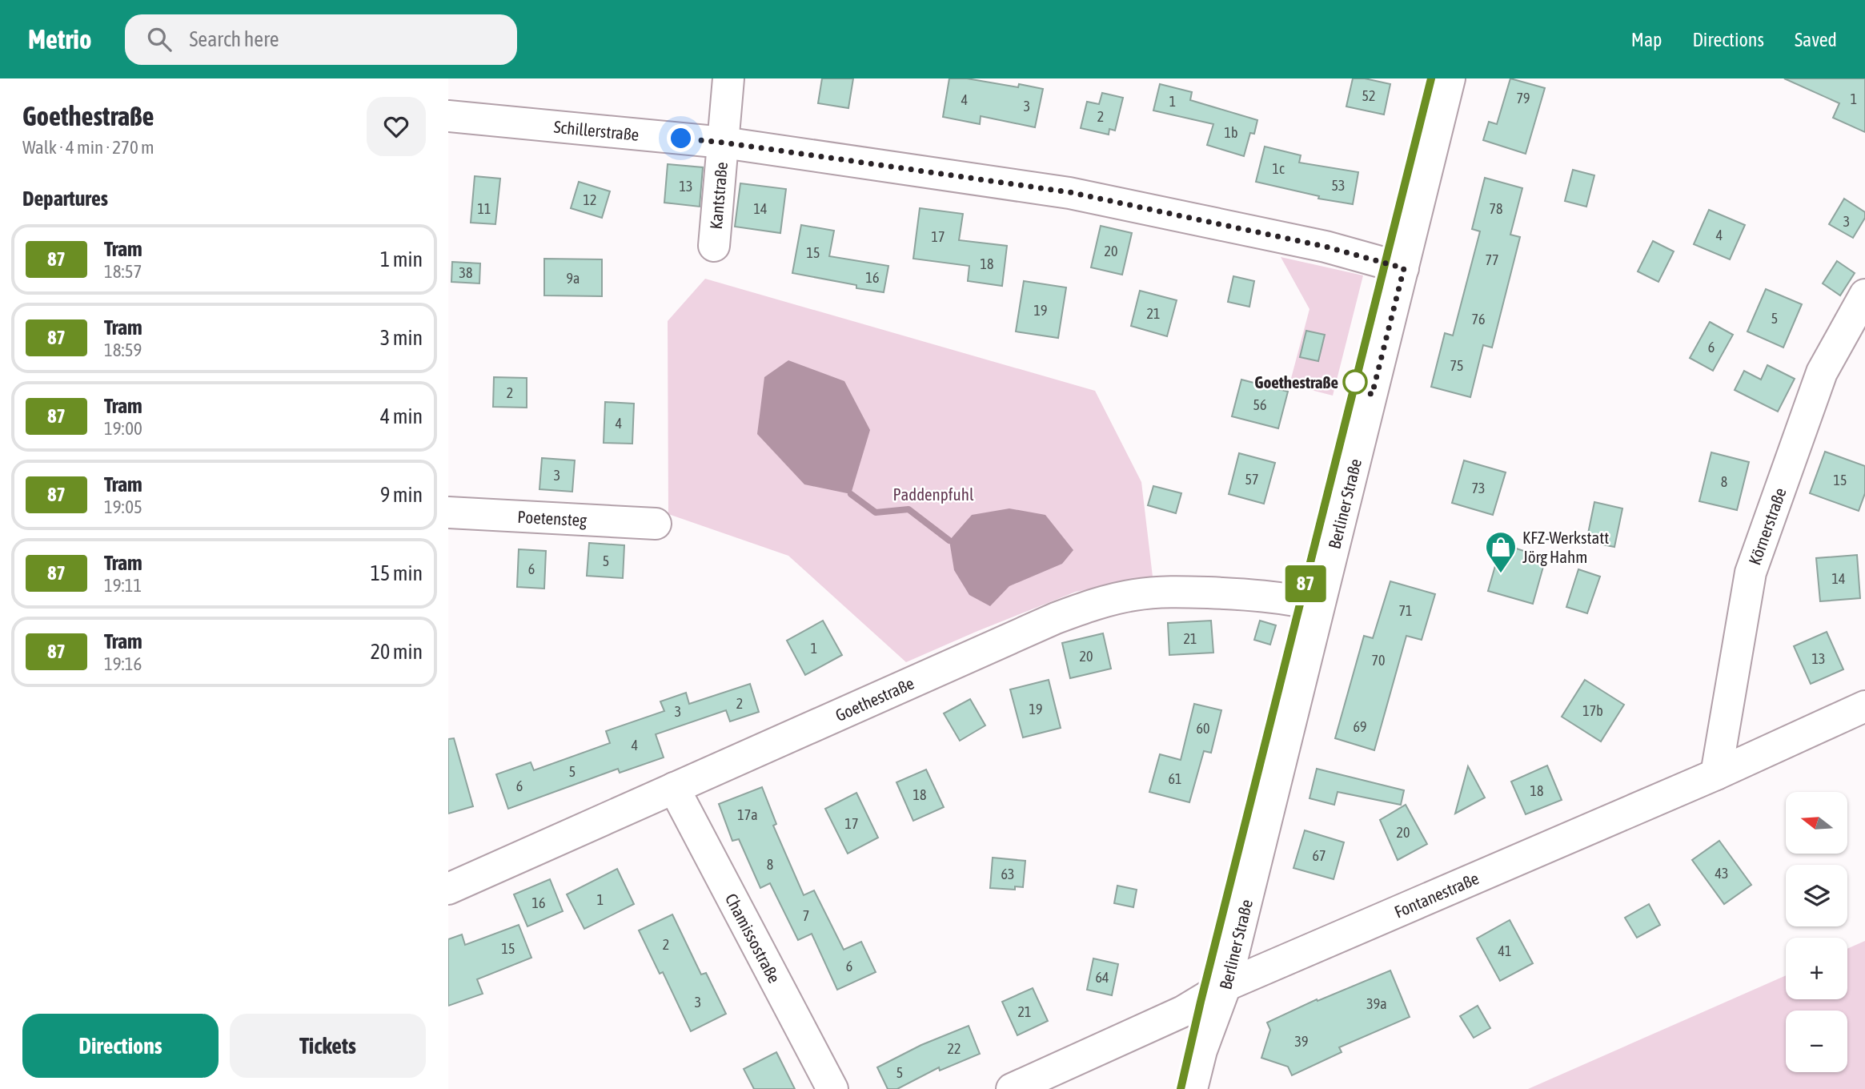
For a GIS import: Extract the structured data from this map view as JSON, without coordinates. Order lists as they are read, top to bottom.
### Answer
{
  "streets": {
    "street": [
      "Schillerstraße",
      "Kantstraße",
      "Berliner Straße",
      "Poetensteg",
      "Körnerstraße",
      "Goethestraße",
      "Fontanestraße",
      "Chamissostraße"
    ]
  },
  "crossings": [
    ["Schillerstraße", "Kantstraße"],
    ["Schillerstraße", "Berliner Straße"],
    ["Berliner Straße", "Goethestraße"],
    ["Berliner Straße", "Fontanestraße"],
    ["Körnerstraße", "Fontanestraße"],
    ["Goethestraße", "Chamissostraße"]
  ],
  "parks": ["Paddenpfuhl"],
  "places": {
    "other": ["Goethestraße"],
    "shop": ["KFZ-Werkstatt Jörg Hahm"]
  },
  "lines": ["tram line 87"],
  "house_numbers": [
    "52",
    "79",
    "1",
    "4",
    "1",
    "3",
    "2",
    "1b",
    "1c",
    "53",
    "13",
    "12",
    "11",
    "14",
    "78",
    "3",
    "4",
    "17",
    "20",
    "15",
    "77",
    "18",
    "38",
    "16",
    "9a",
    "19",
    "21",
    "5",
    "76",
    "6",
    "75",
    "2",
    "56",
    "4",
    "3",
    "57",
    "15",
    "8",
    "73",
    "5",
    "6",
    "14",
    "71",
    "21",
    "1",
    "20",
    "13",
    "70",
    "2",
    "19",
    "17b",
    "3",
    "69",
    "60",
    "4",
    "5",
    "61",
    "6",
    "18",
    "18",
    "17a",
    "17",
    "20",
    "67",
    "8",
    "43",
    "63",
    "1",
    "16",
    "7",
    "2",
    "15",
    "41",
    "6",
    "64",
    "3",
    "39a",
    "21",
    "39",
    "22",
    "5"
  ],
  "north": "left",
  "page": {
    "header": "Metrio",
    "search": "Search here",
    "nav": ["Map", "Directions", "Saved"],
    "heading": [
      ["Goethestraße", "Walk · 4 min · 270 m"],
      "Departures"
    ],
    "on_map": "87",
    "list": [
      {
        "mark": "87",
        "name": "Tram",
        "note": "18:57",
        "value": "1 min"
      },
      {
        "mark": "87",
        "name": "Tram",
        "note": "18:59",
        "value": "3 min"
      },
      {
        "mark": "87",
        "name": "Tram",
        "note": "19:00",
        "value": "4 min"
      },
      {
        "mark": "87",
        "name": "Tram",
        "note": "19:05",
        "value": "9 min"
      },
      {
        "mark": "87",
        "name": "Tram",
        "note": "19:11",
        "value": "15 min"
      },
      {
        "mark": "87",
        "name": "Tram",
        "note": "19:16",
        "value": "20 min"
      }
    ],
    "map_buttons": ["+", "−"],
    "buttons": ["Directions", "Tickets"]
  }
}
